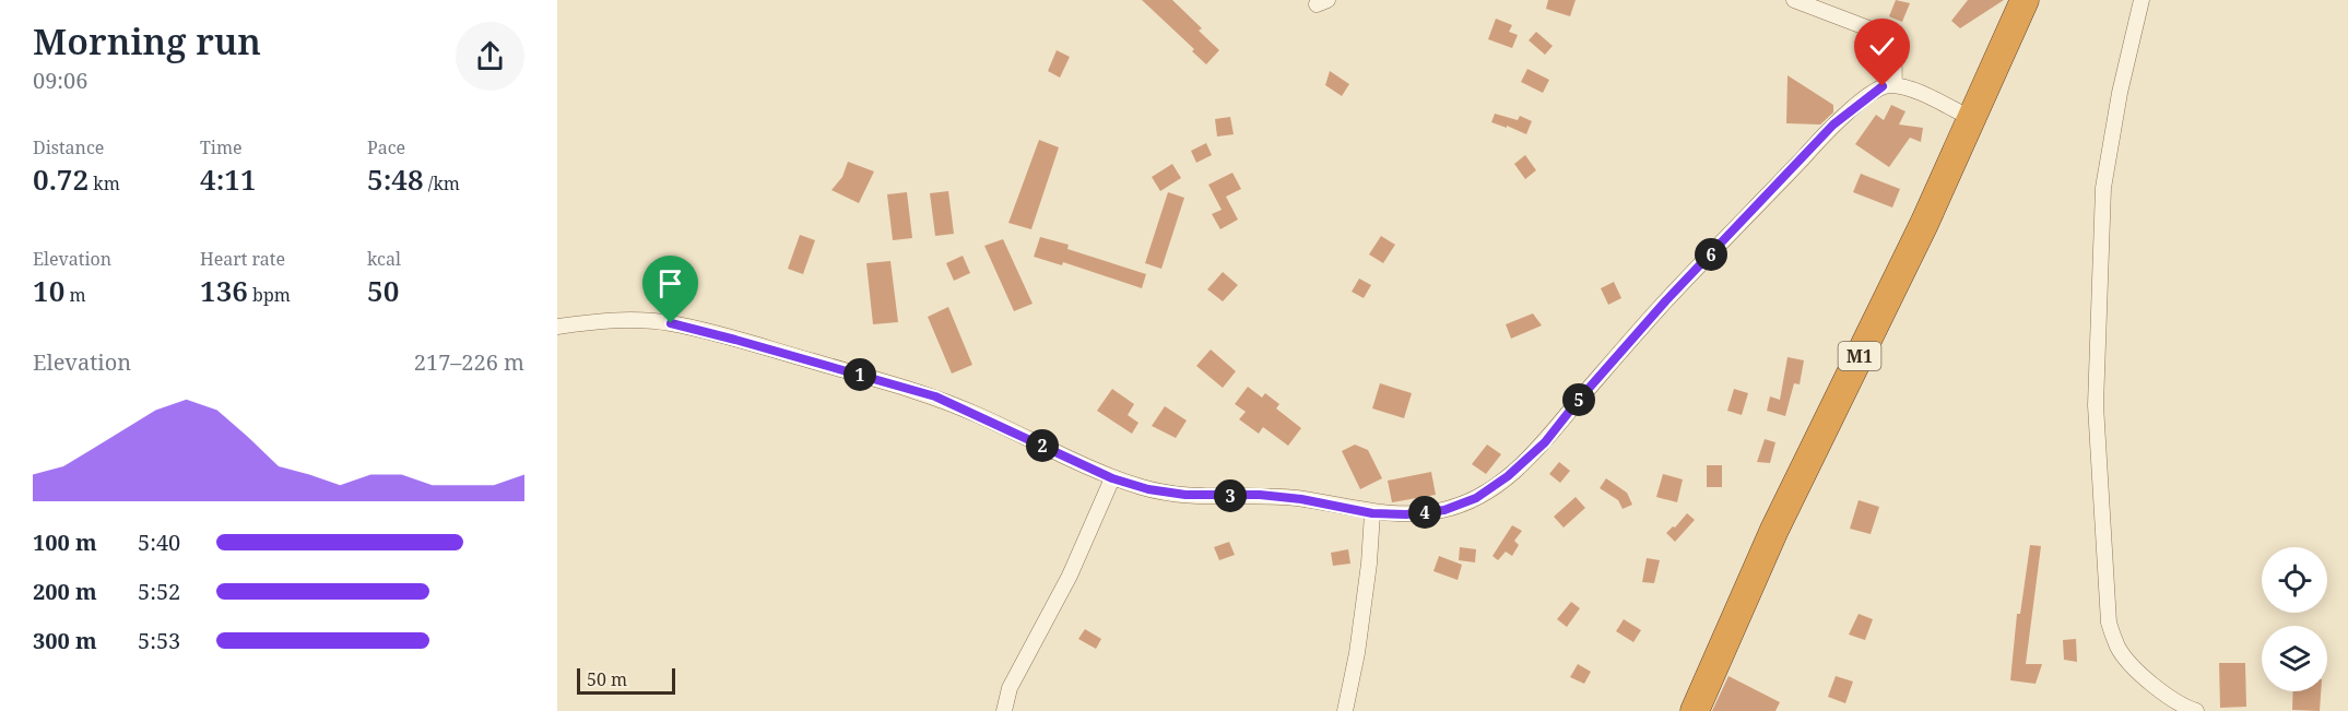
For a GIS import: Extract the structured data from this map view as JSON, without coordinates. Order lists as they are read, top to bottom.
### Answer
{
  "streets": {
    "highway": ["M1"]
  },
  "scale_bar": "50 m",
  "page": {
    "heading": ["Morning run", "09:06"],
    "stats": [
      ["Distance", "0.72 km"],
      ["Time", "4:11"],
      ["Pace", "5:48 /km"],
      ["Elevation", "10 m"],
      ["Heart rate", "136 bpm"],
      ["kcal", "50"]
    ],
    "pins": [
      "6",
      "1",
      "5",
      "2",
      "3",
      "4"
    ],
    "chart": ["Elevation", "217–226 m"],
    "list": [
      {
        "name": "100 m",
        "note": "5:40"
      },
      {
        "name": "200 m",
        "note": "5:52"
      },
      {
        "name": "300 m",
        "note": "5:53"
      }
    ],
    "scale": "50 m"
  }
}
